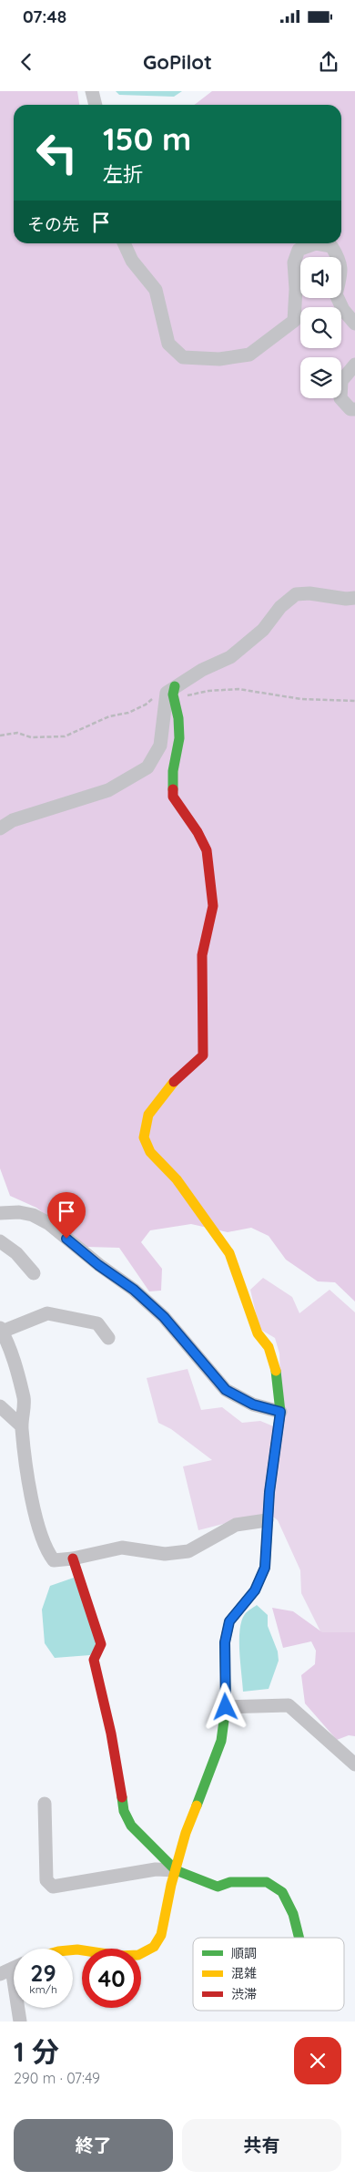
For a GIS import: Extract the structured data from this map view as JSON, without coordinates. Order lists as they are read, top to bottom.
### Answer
{
  "legend": ["順調", "混雑", "渋滞"],
  "page": {
    "status": "07:48",
    "header": "GoPilot",
    "turn": ["150 m", "左折"],
    "then": "その先",
    "speed": "29 km/h",
    "limit": "40",
    "heading": ["1 分", "290 m · 07:49"],
    "buttons": ["終了", "共有"]
  }
}
